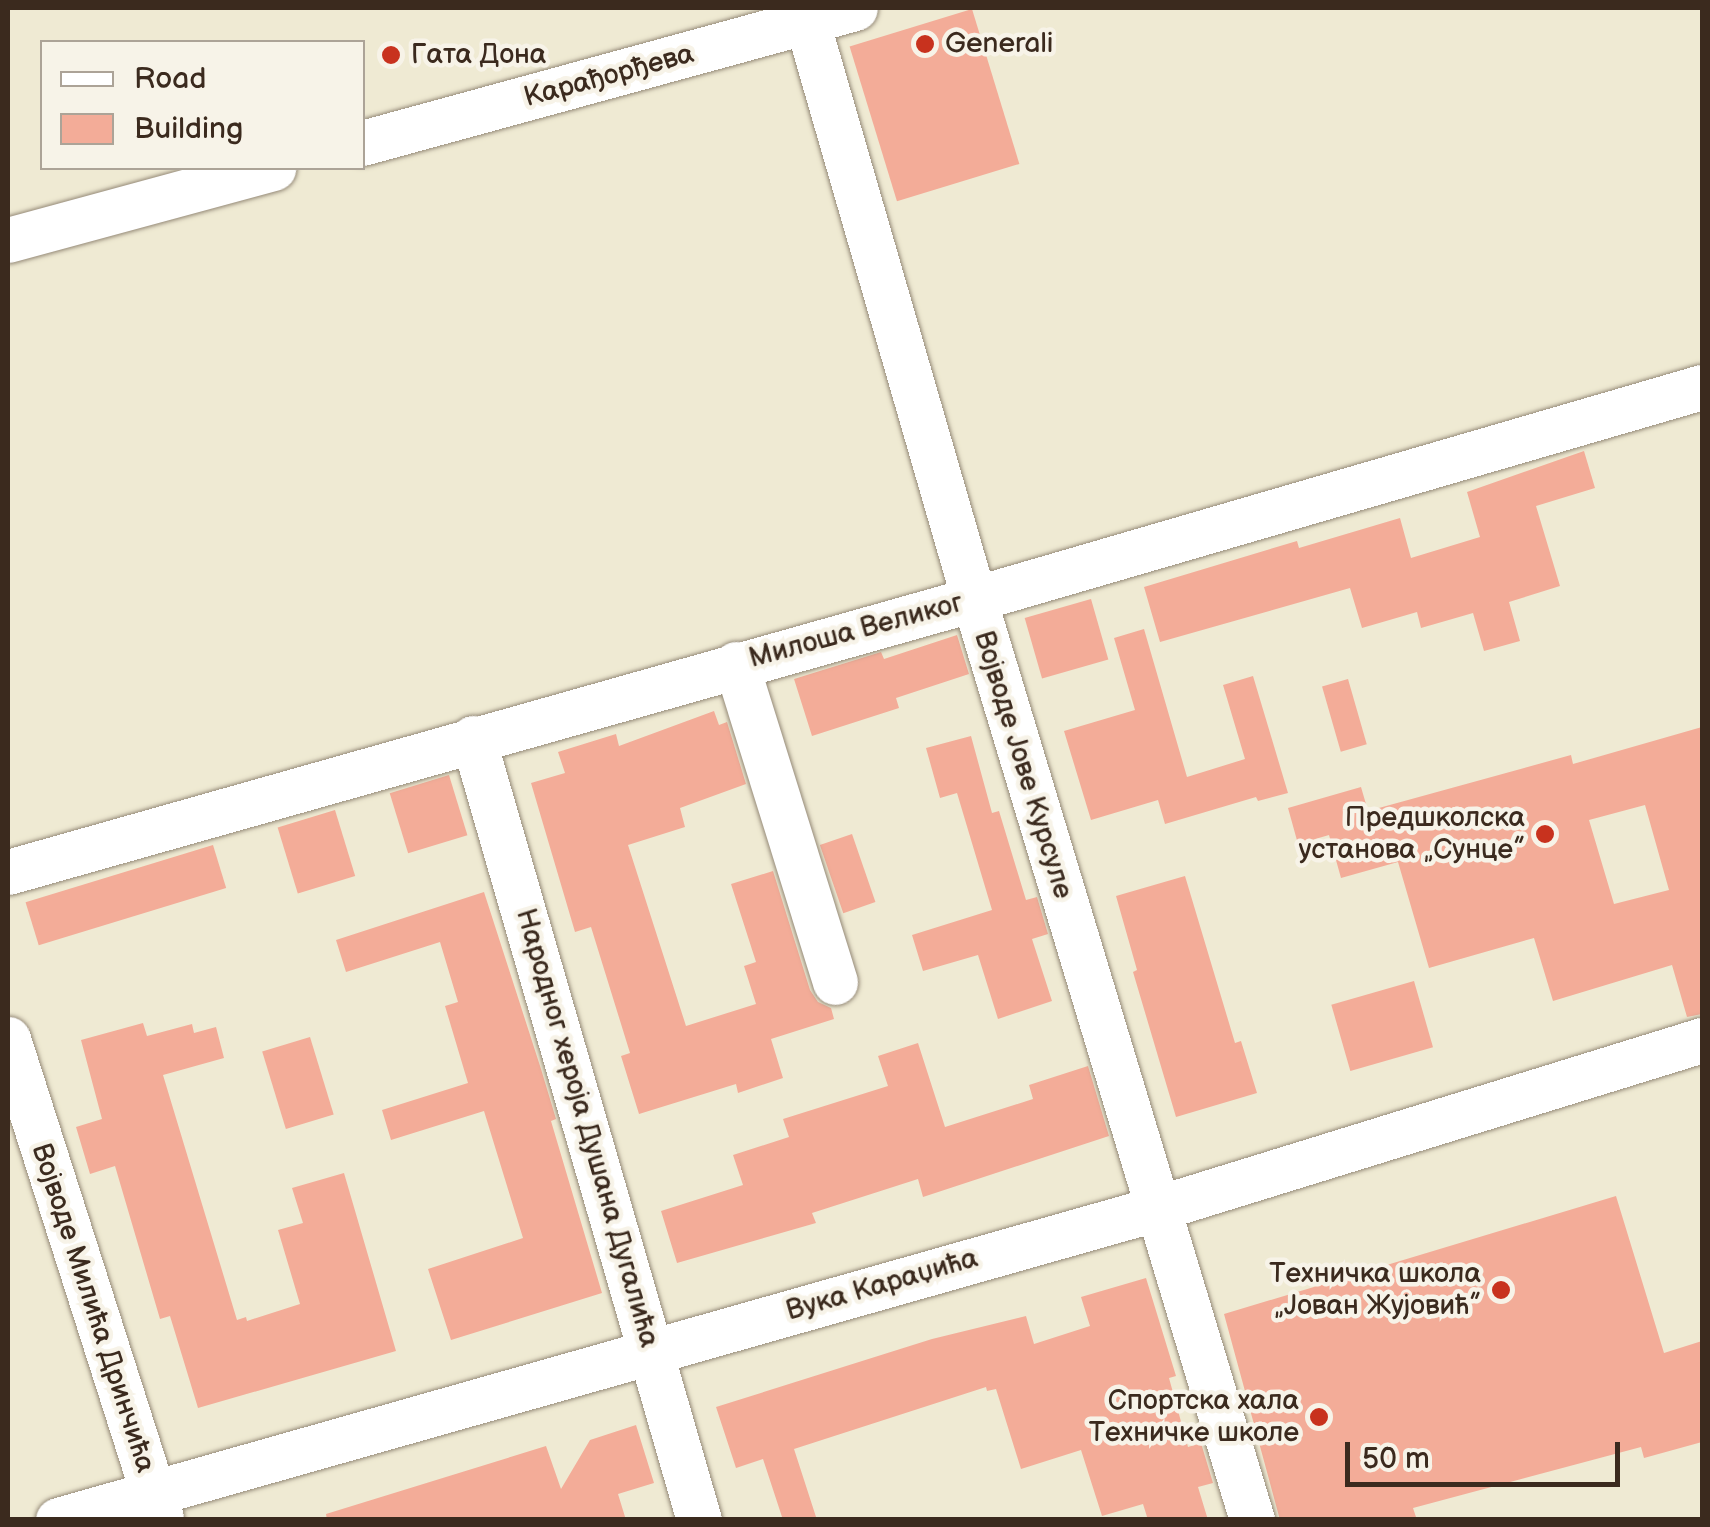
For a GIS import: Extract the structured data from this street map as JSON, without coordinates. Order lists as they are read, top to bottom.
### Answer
{
  "streets": {
    "street": [
      "Карађорђева",
      "Милоша Великог",
      "Војводе Јове Курсуле",
      "Народног хероја Душана Дугалића",
      "Вука Караџића",
      "Војводе Милића Дринчића"
    ]
  },
  "crossings": [
    ["Карађорђева", "Војводе Јове Курсуле"],
    ["Милоша Великог", "Војводе Јове Курсуле"],
    ["Милоша Великог", "Народног хероја Душана Дугалића"],
    ["Војводе Јове Курсуле", "Вука Караџића"],
    ["Народног хероја Душана Дугалића", "Вука Караџића"],
    ["Вука Караџића", "Војводе Милића Дринчића"]
  ],
  "places": [
    "Generali",
    "Гата Дона",
    "Предшколска установа „Сунце”",
    "Техничка школа „Јован Жујовић”",
    "Спортска хала Техничке школе"
  ],
  "legend": ["Road", "Building"],
  "scale_bar": "50 m"
}
